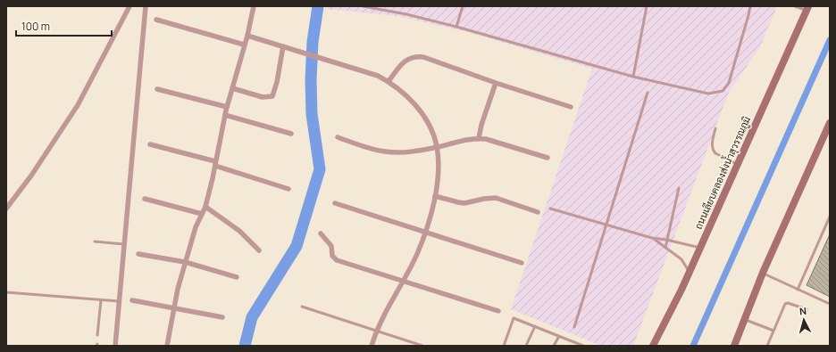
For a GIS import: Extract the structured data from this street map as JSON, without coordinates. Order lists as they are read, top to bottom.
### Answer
{
  "streets": {
    "main road": ["ถนนเลียบคลองส่งน้ำสุวรรณภูมิ"]
  },
  "scale_bar": "100 m",
  "north": "top"
}
